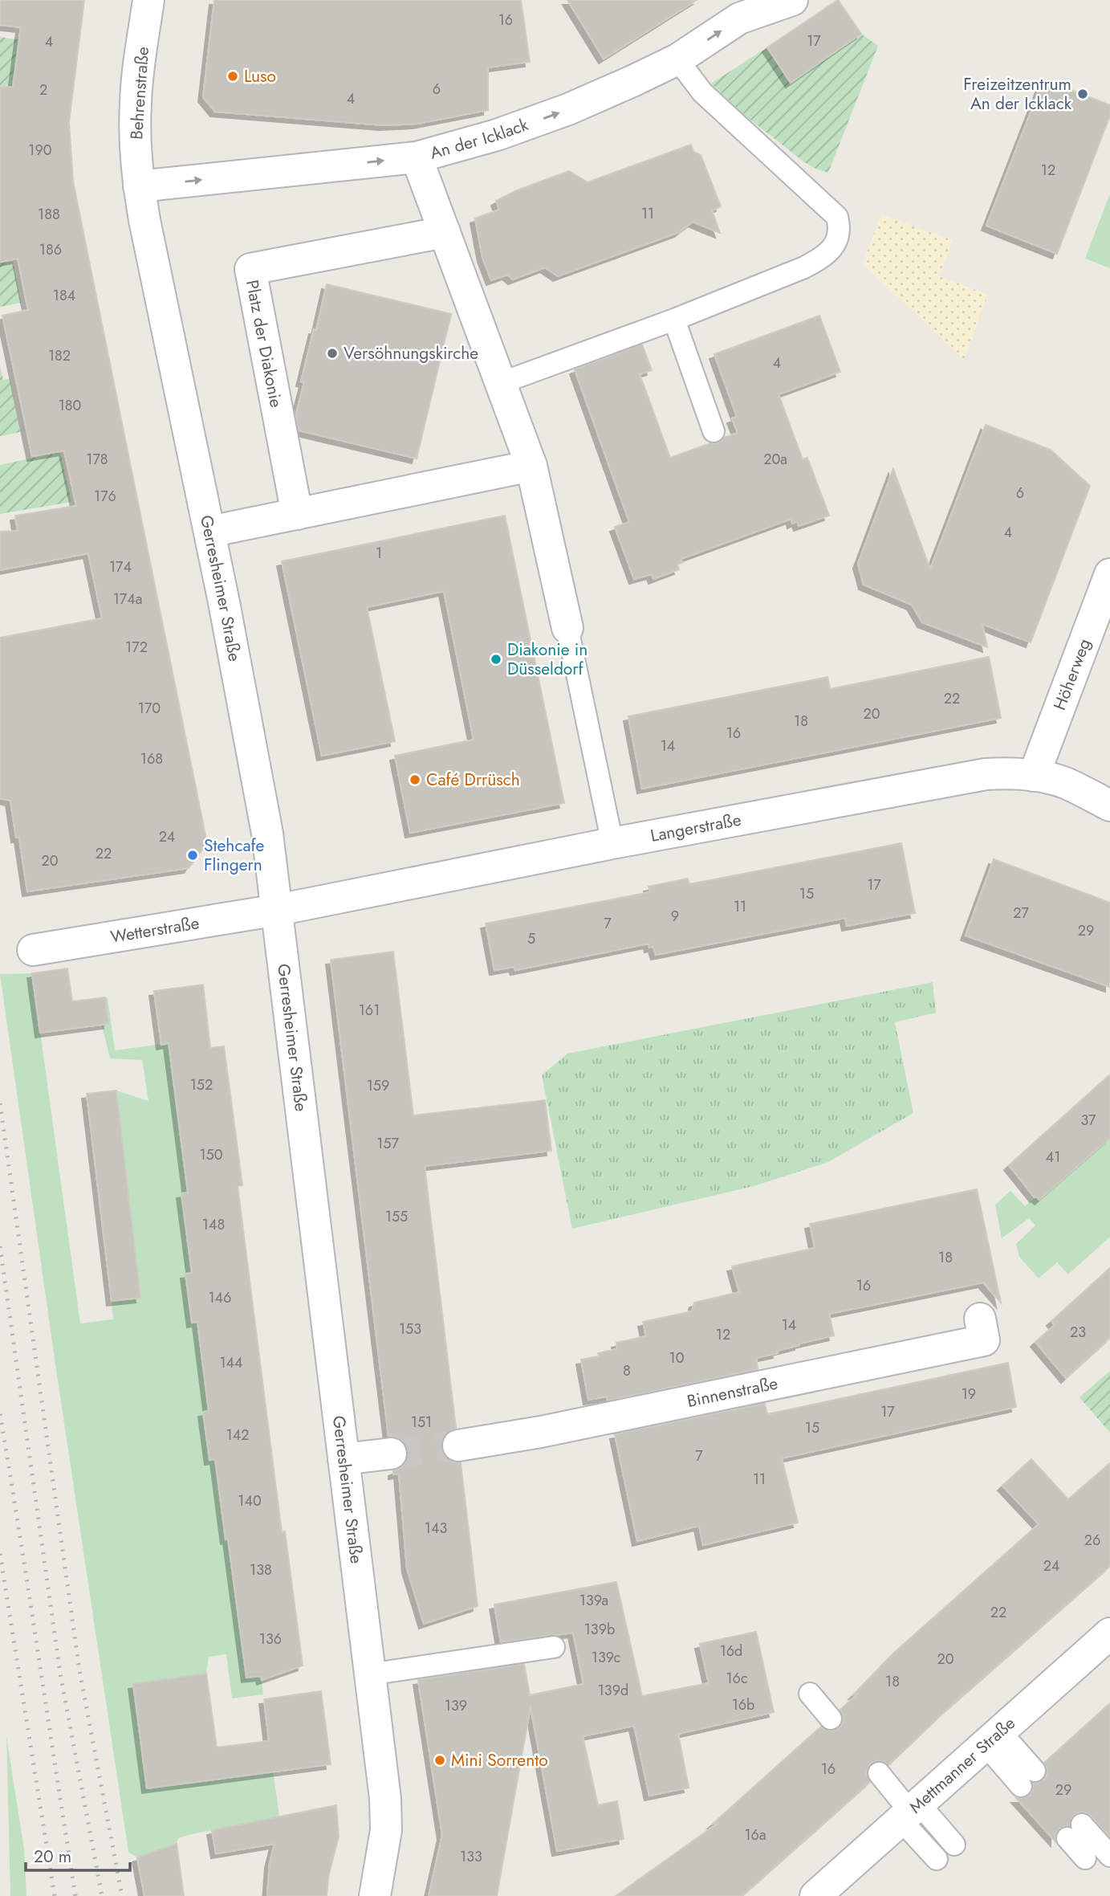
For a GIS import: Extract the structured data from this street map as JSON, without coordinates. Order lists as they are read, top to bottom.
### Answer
{
  "streets": {
    "street": [
      "Behrenstraße",
      "An der Icklack",
      "Platz der Diakonie",
      "Gerresheimer Straße",
      "Höherweg",
      "Langerstraße",
      "Wetterstraße",
      "Binnenstraße",
      "Mettmanner Straße"
    ]
  },
  "crossings": [
    ["Behrenstraße", "An der Icklack"],
    ["Behrenstraße", "Gerresheimer Straße"],
    ["An der Icklack", "Gerresheimer Straße"],
    ["Gerresheimer Straße", "Langerstraße"],
    ["Gerresheimer Straße", "Wetterstraße"],
    ["Höherweg", "Langerstraße"],
    ["Langerstraße", "Wetterstraße"]
  ],
  "one_way": ["An der Icklack"],
  "places": [
    "Luso",
    "Freizeitzentrum An der Icklack",
    "Versöhnungskirche",
    "Diakonie in Düsseldorf",
    "Café Drrüsch",
    "Stehcafe Flingern",
    "Mini Sorrento"
  ],
  "house_numbers": [
    "16",
    "17",
    "4",
    "6",
    "2",
    "4",
    "190",
    "12",
    "11",
    "188",
    "186",
    "184",
    "182",
    "4",
    "180",
    "178",
    "20a",
    "6",
    "176",
    "4",
    "1",
    "174",
    "174a",
    "172",
    "22",
    "170",
    "20",
    "18",
    "16",
    "14",
    "168",
    "24",
    "22",
    "20",
    "17",
    "15",
    "11",
    "27",
    "9",
    "7",
    "29",
    "5",
    "161",
    "152",
    "159",
    "37",
    "157",
    "150",
    "41",
    "155",
    "148",
    "18",
    "16",
    "146",
    "14",
    "153",
    "23",
    "12",
    "10",
    "144",
    "8",
    "19",
    "17",
    "151",
    "15",
    "142",
    "7",
    "11",
    "140",
    "143",
    "26",
    "24",
    "138",
    "139a",
    "22",
    "139b",
    "136",
    "16d",
    "139c",
    "20",
    "16c",
    "18",
    "139d",
    "16b",
    "139",
    "16",
    "29",
    "16a",
    "133"
  ],
  "scale_bar": "20 m"
}
